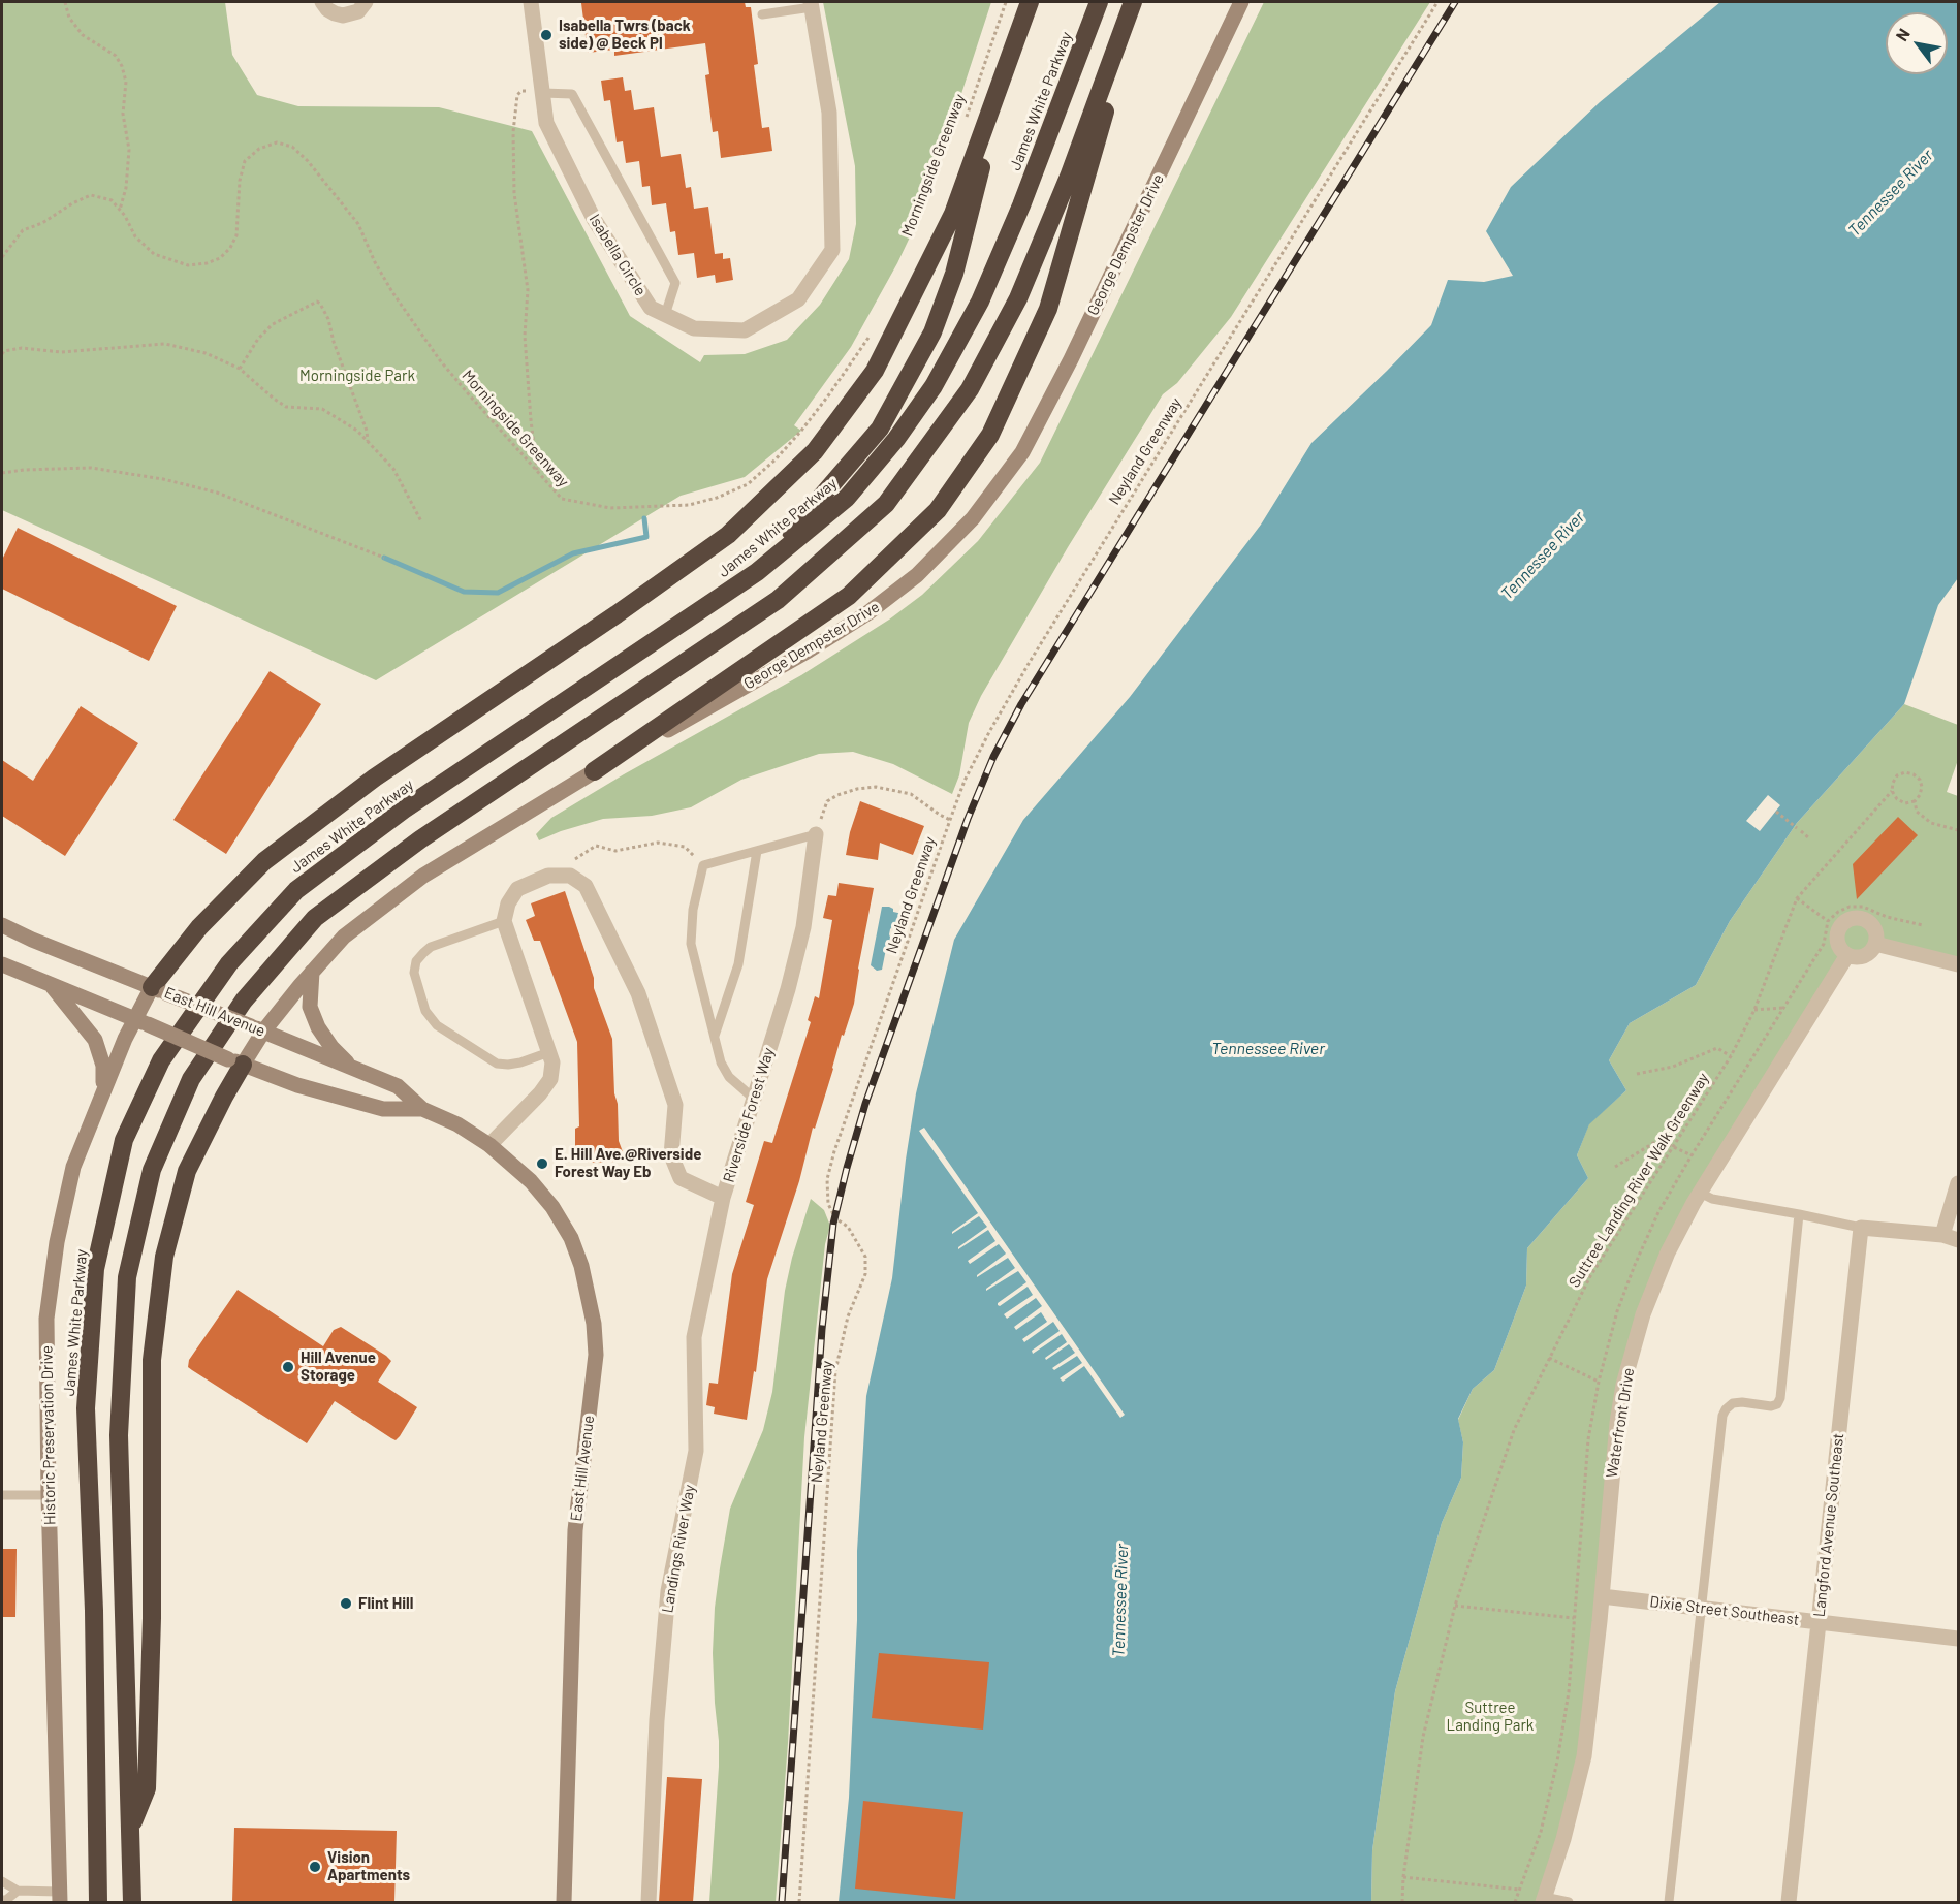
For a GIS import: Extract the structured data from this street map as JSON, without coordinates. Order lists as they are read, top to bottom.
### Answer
{
  "streets": {
    "highway": ["James White Parkway"],
    "main road": ["George Dempster Drive", "East Hill Avenue", "Historic Preservation Drive"],
    "street": [
      "Isabella Circle",
      "Riverside Forest Way",
      "Waterfront Drive",
      "Langford Avenue Southeast",
      "Landings River Way",
      "Dixie Street Southeast"
    ],
    "path": ["Morningside Greenway", "Neyland Greenway", "Suttree Landing River Walk Greenway"]
  },
  "crossings": [
    ["George Dempster Drive", "East Hill Avenue"],
    ["East Hill Avenue", "Historic Preservation Drive"],
    ["Riverside Forest Way", "Landings River Way"],
    ["Waterfront Drive", "Dixie Street Southeast"],
    ["Langford Avenue Southeast", "Dixie Street Southeast"]
  ],
  "water": ["Tennessee River"],
  "parks": ["Morningside Park", "Suttree Landing Park"],
  "places": [
    "Isabella Twrs (back side) @ Beck Pl",
    "E. Hill Ave.@Riverside Forest Way Eb",
    "Hill Avenue Storage",
    "Flint Hill",
    "Vision Apartments"
  ],
  "north": "top left"
}
